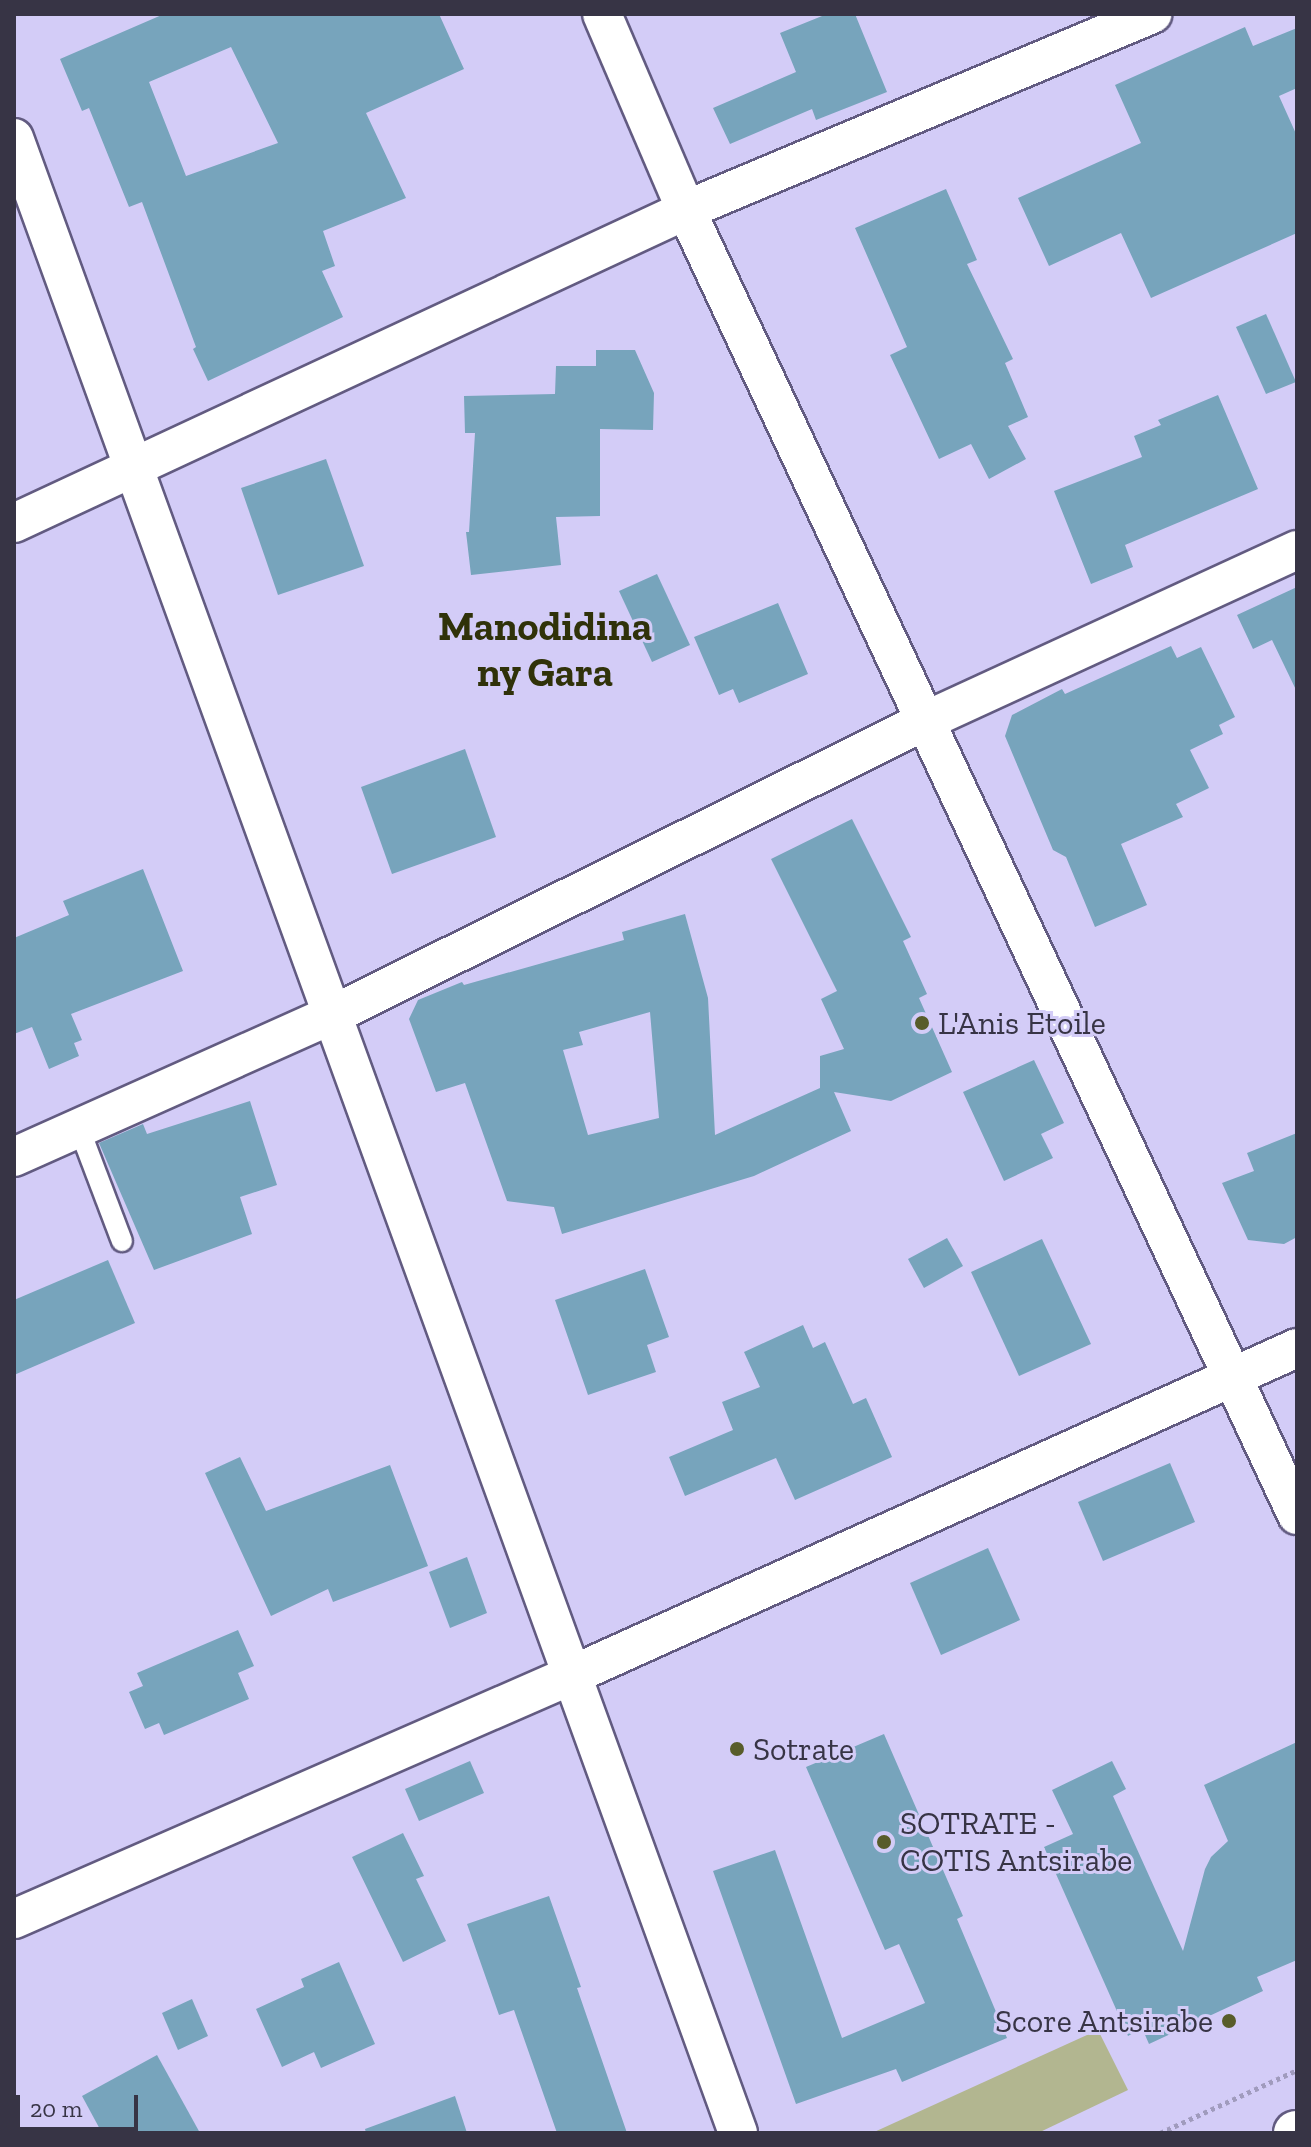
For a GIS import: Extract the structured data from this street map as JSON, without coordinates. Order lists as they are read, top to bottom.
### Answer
{
  "districts": ["Manodidina ny Gara"],
  "places": [
    "L'Anis Etoile",
    "Sotrate",
    "SOTRATE - COTIS Antsirabe",
    "Score Antsirabe"
  ],
  "scale_bar": "20 m"
}
